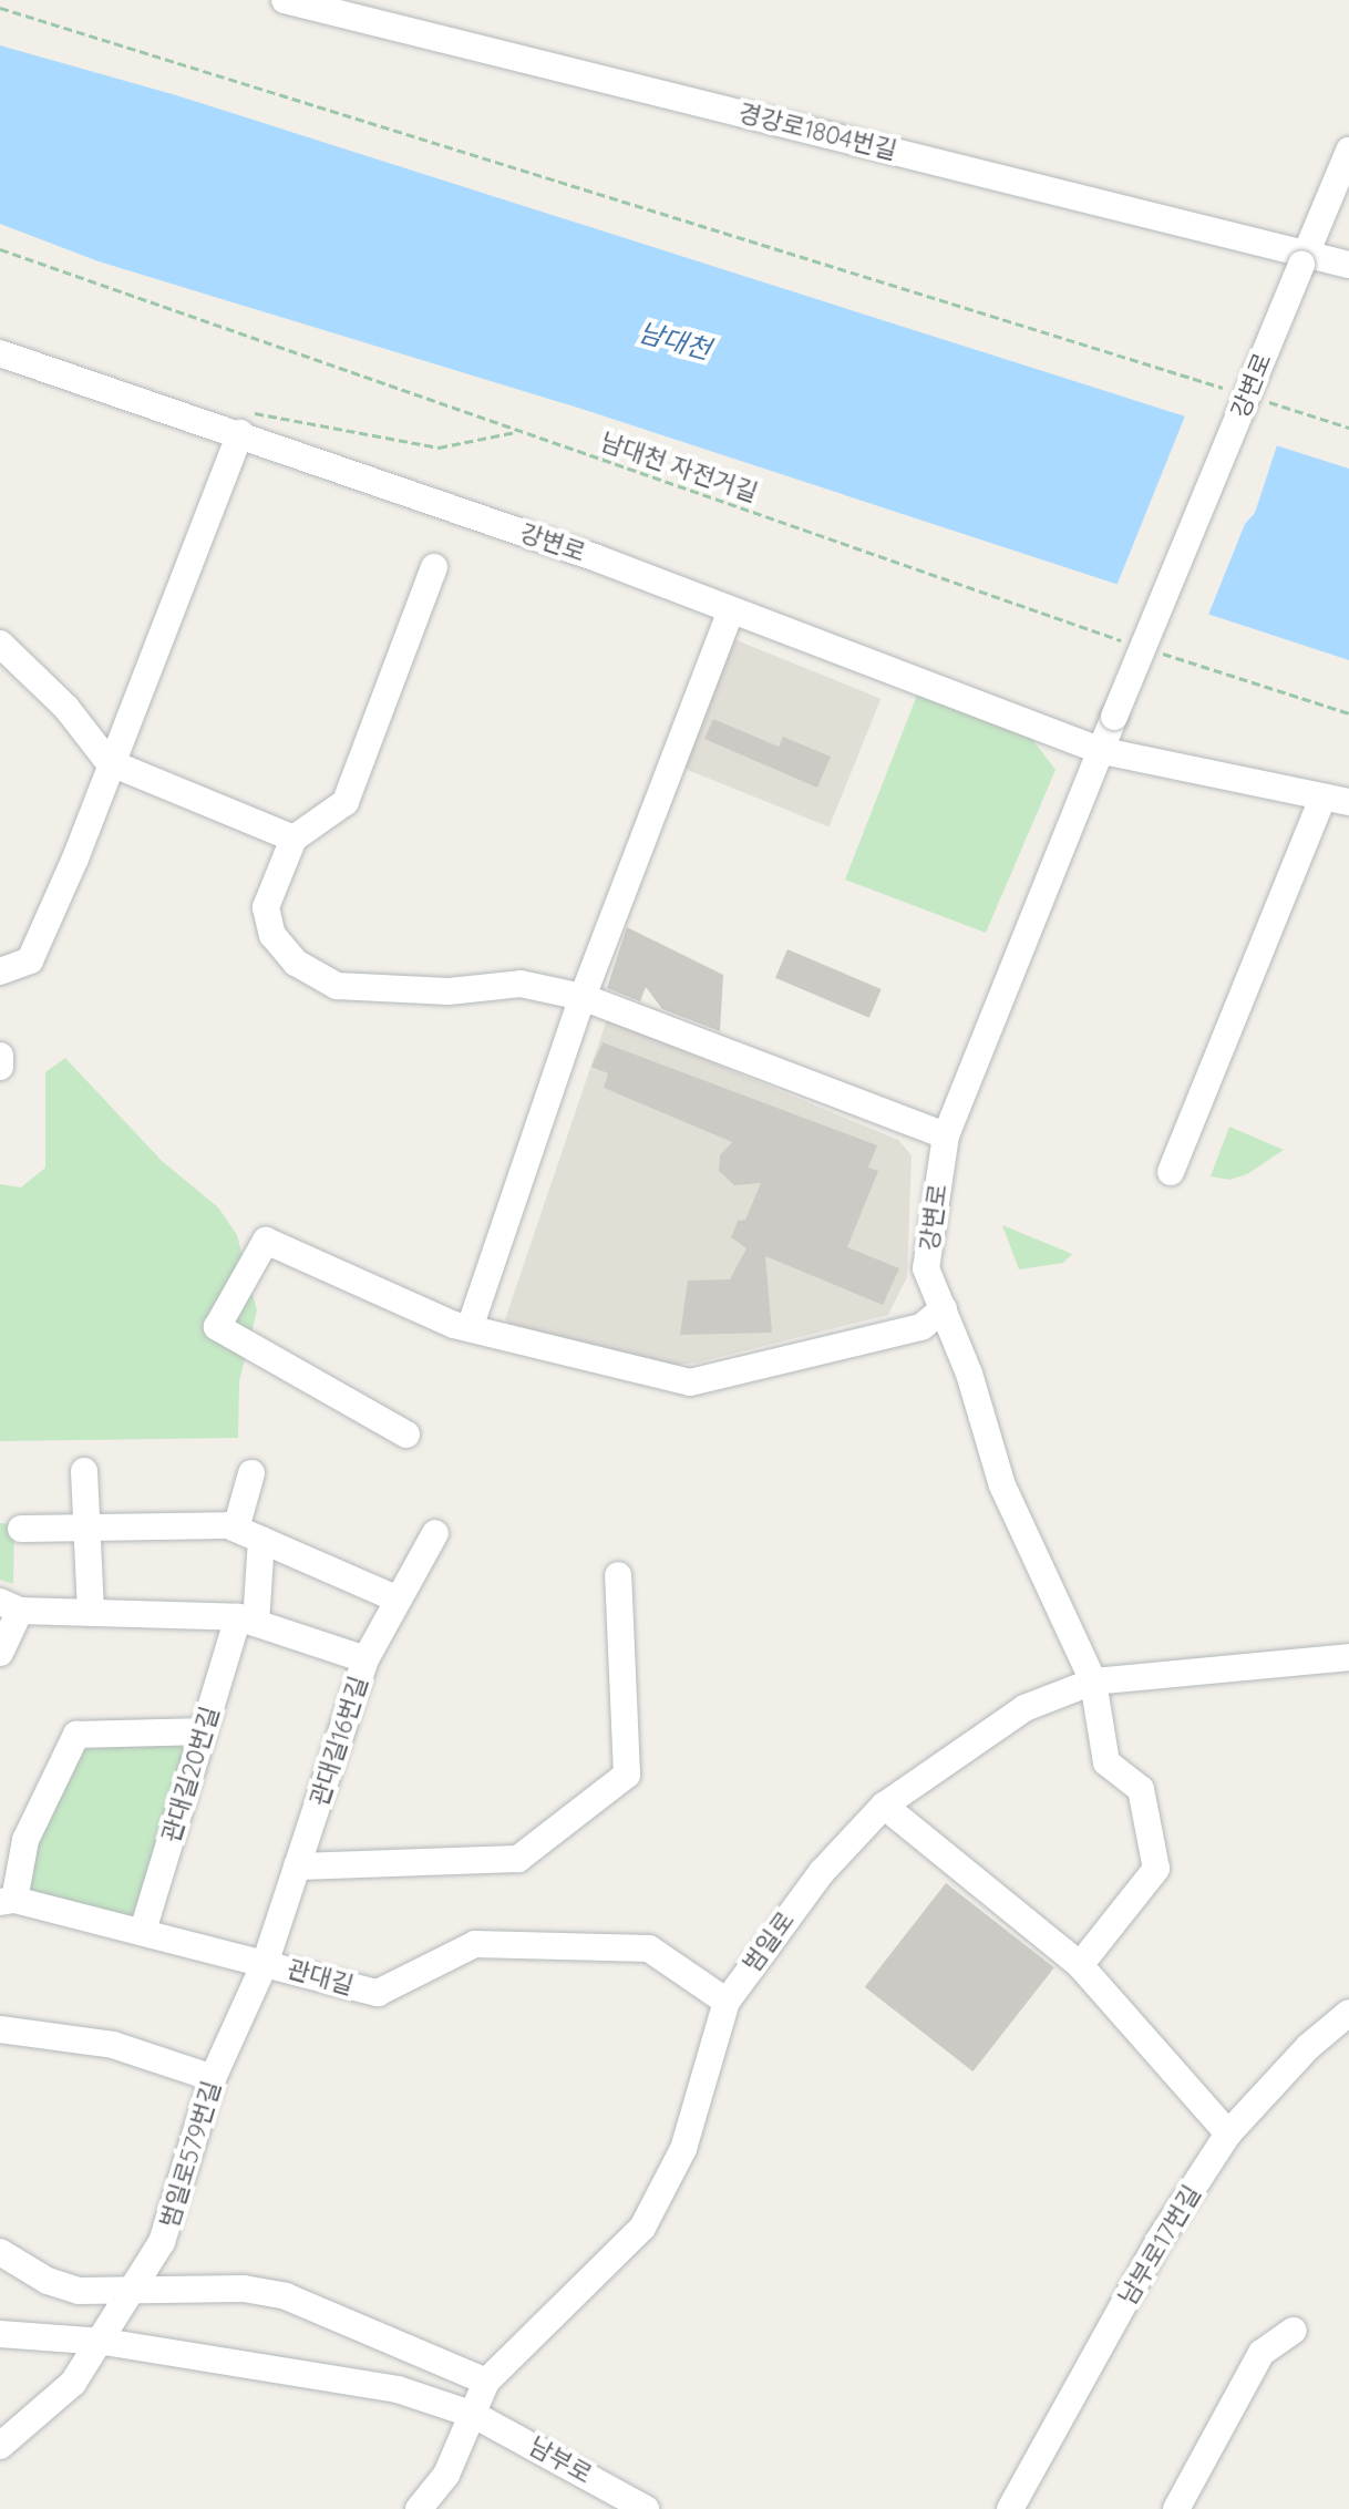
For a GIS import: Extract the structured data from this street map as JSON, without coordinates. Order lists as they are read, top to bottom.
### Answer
{
  "streets": {
    "street": [
      "경강로1804번길",
      "강변로",
      "관대길16번길",
      "관대길20번길",
      "범일로",
      "관대길",
      "범일로579번길",
      "남부로17번길",
      "남부로"
    ],
    "path": ["남대천 자전거길"]
  },
  "crossings": [
    ["경강로1804번길", "강변로"],
    ["강변로", "범일로"],
    ["관대길16번길", "관대길"],
    ["관대길16번길", "범일로579번길"],
    ["관대길20번길", "관대길"],
    ["범일로", "관대길"],
    ["범일로", "남부로"],
    ["관대길", "범일로579번길"]
  ],
  "water": ["남대천"]
}
